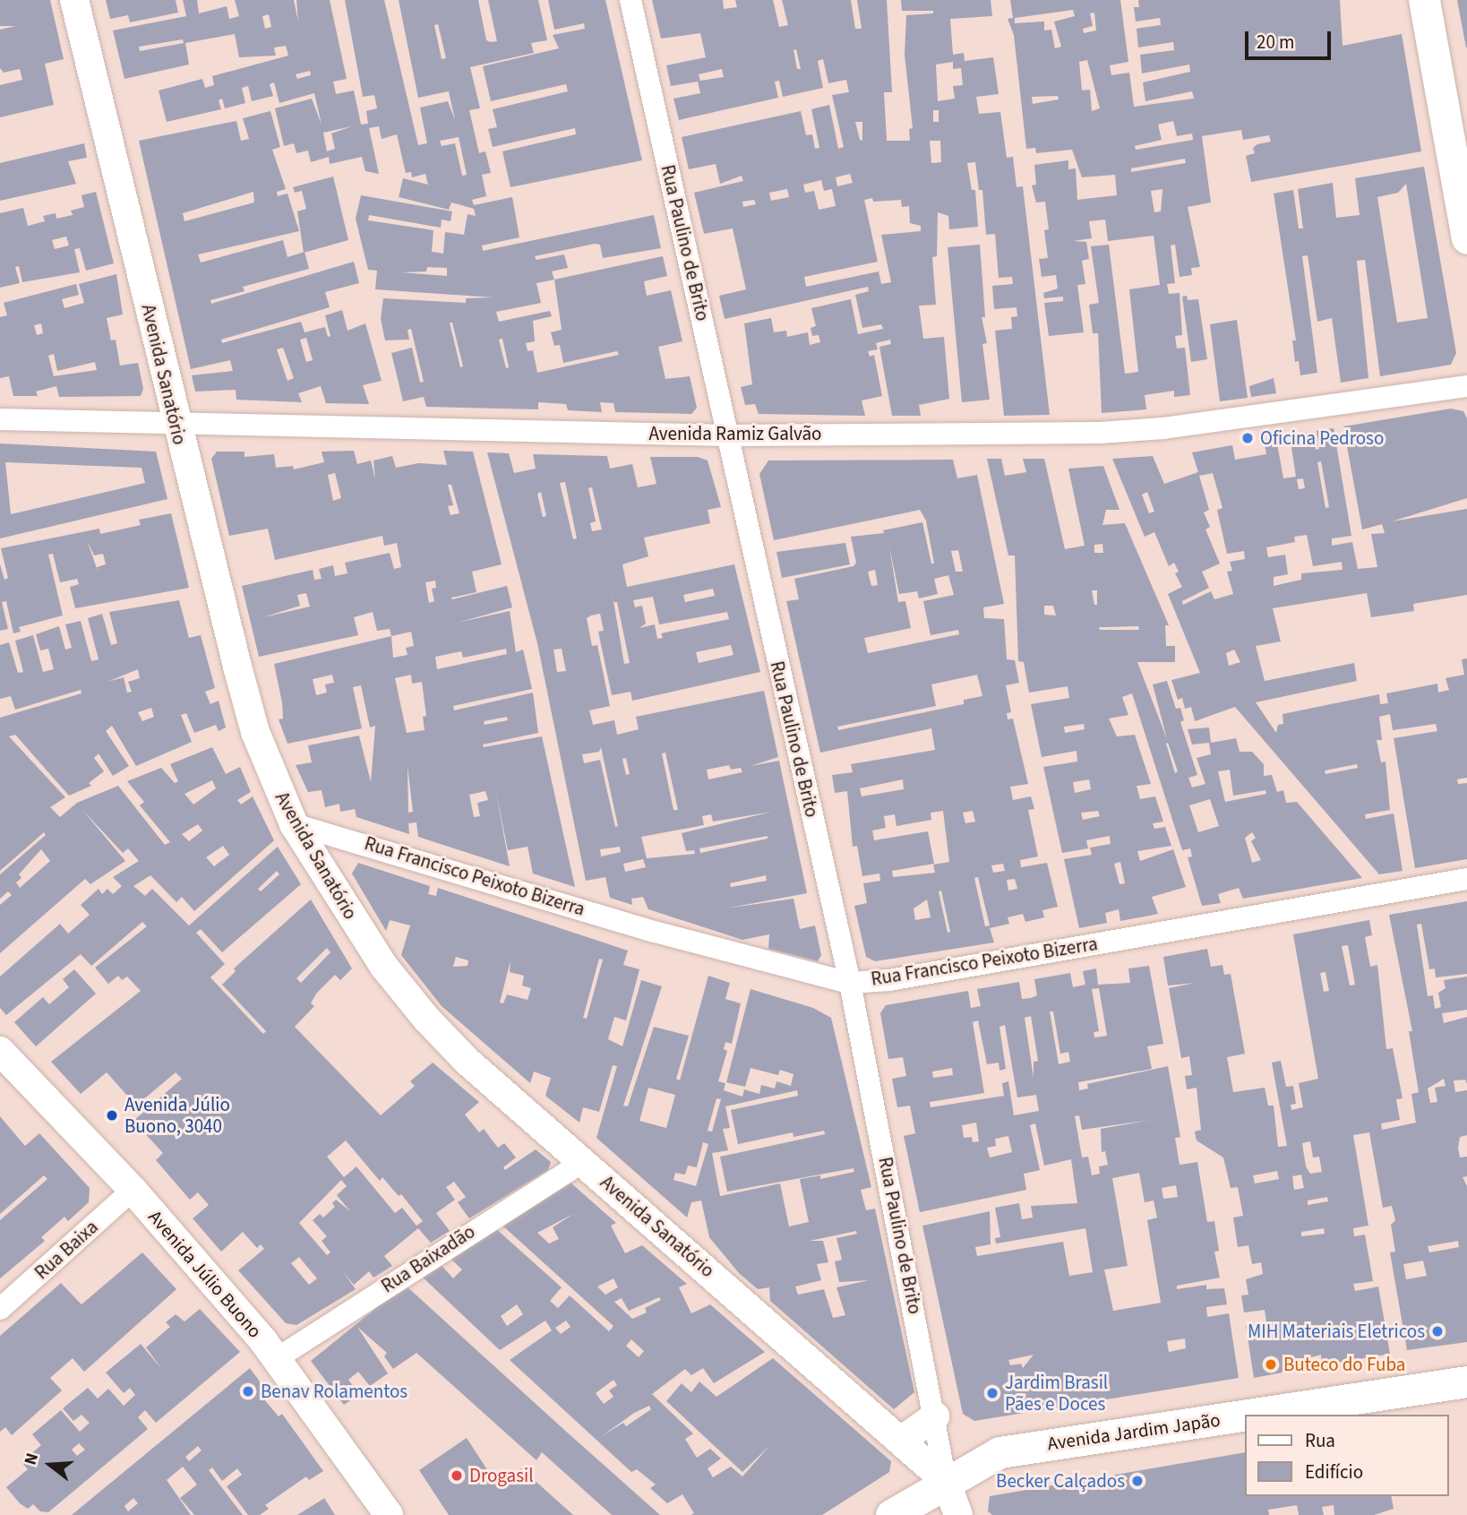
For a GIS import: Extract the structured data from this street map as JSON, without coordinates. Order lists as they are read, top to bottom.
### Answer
{
  "streets": {
    "main road": ["Avenida Jardim Japão"],
    "street": [
      "Rua Paulino de Brito",
      "Avenida Sanatório",
      "Avenida Ramiz Galvão",
      "Rua Francisco Peixoto Bizerra",
      "Rua Baixa",
      "Rua Baixadão",
      "Avenida Júlio Buono"
    ]
  },
  "crossings": [
    ["Rua Paulino de Brito", "Avenida Sanatório"],
    ["Rua Paulino de Brito", "Avenida Ramiz Galvão"],
    ["Rua Paulino de Brito", "Rua Francisco Peixoto Bizerra"],
    ["Rua Paulino de Brito", "Avenida Jardim Japão"],
    ["Avenida Sanatório", "Avenida Ramiz Galvão"],
    ["Avenida Sanatório", "Rua Francisco Peixoto Bizerra"],
    ["Avenida Sanatório", "Rua Baixadão"],
    ["Avenida Sanatório", "Avenida Jardim Japão"],
    ["Rua Baixa", "Avenida Júlio Buono"],
    ["Rua Baixadão", "Avenida Júlio Buono"]
  ],
  "places": [
    "Oficina Pedroso",
    "Avenida Júlio Buono, 3040",
    "MIH Materiais Eletricos",
    "Buteco do Fuba",
    "Benav Rolamentos",
    "Jardim Brasil Pães e Doces",
    "Drogasil",
    "Becker Calçados"
  ],
  "legend": ["Rua", "Edifício"],
  "scale_bar": "20 m",
  "north": "left"
}
